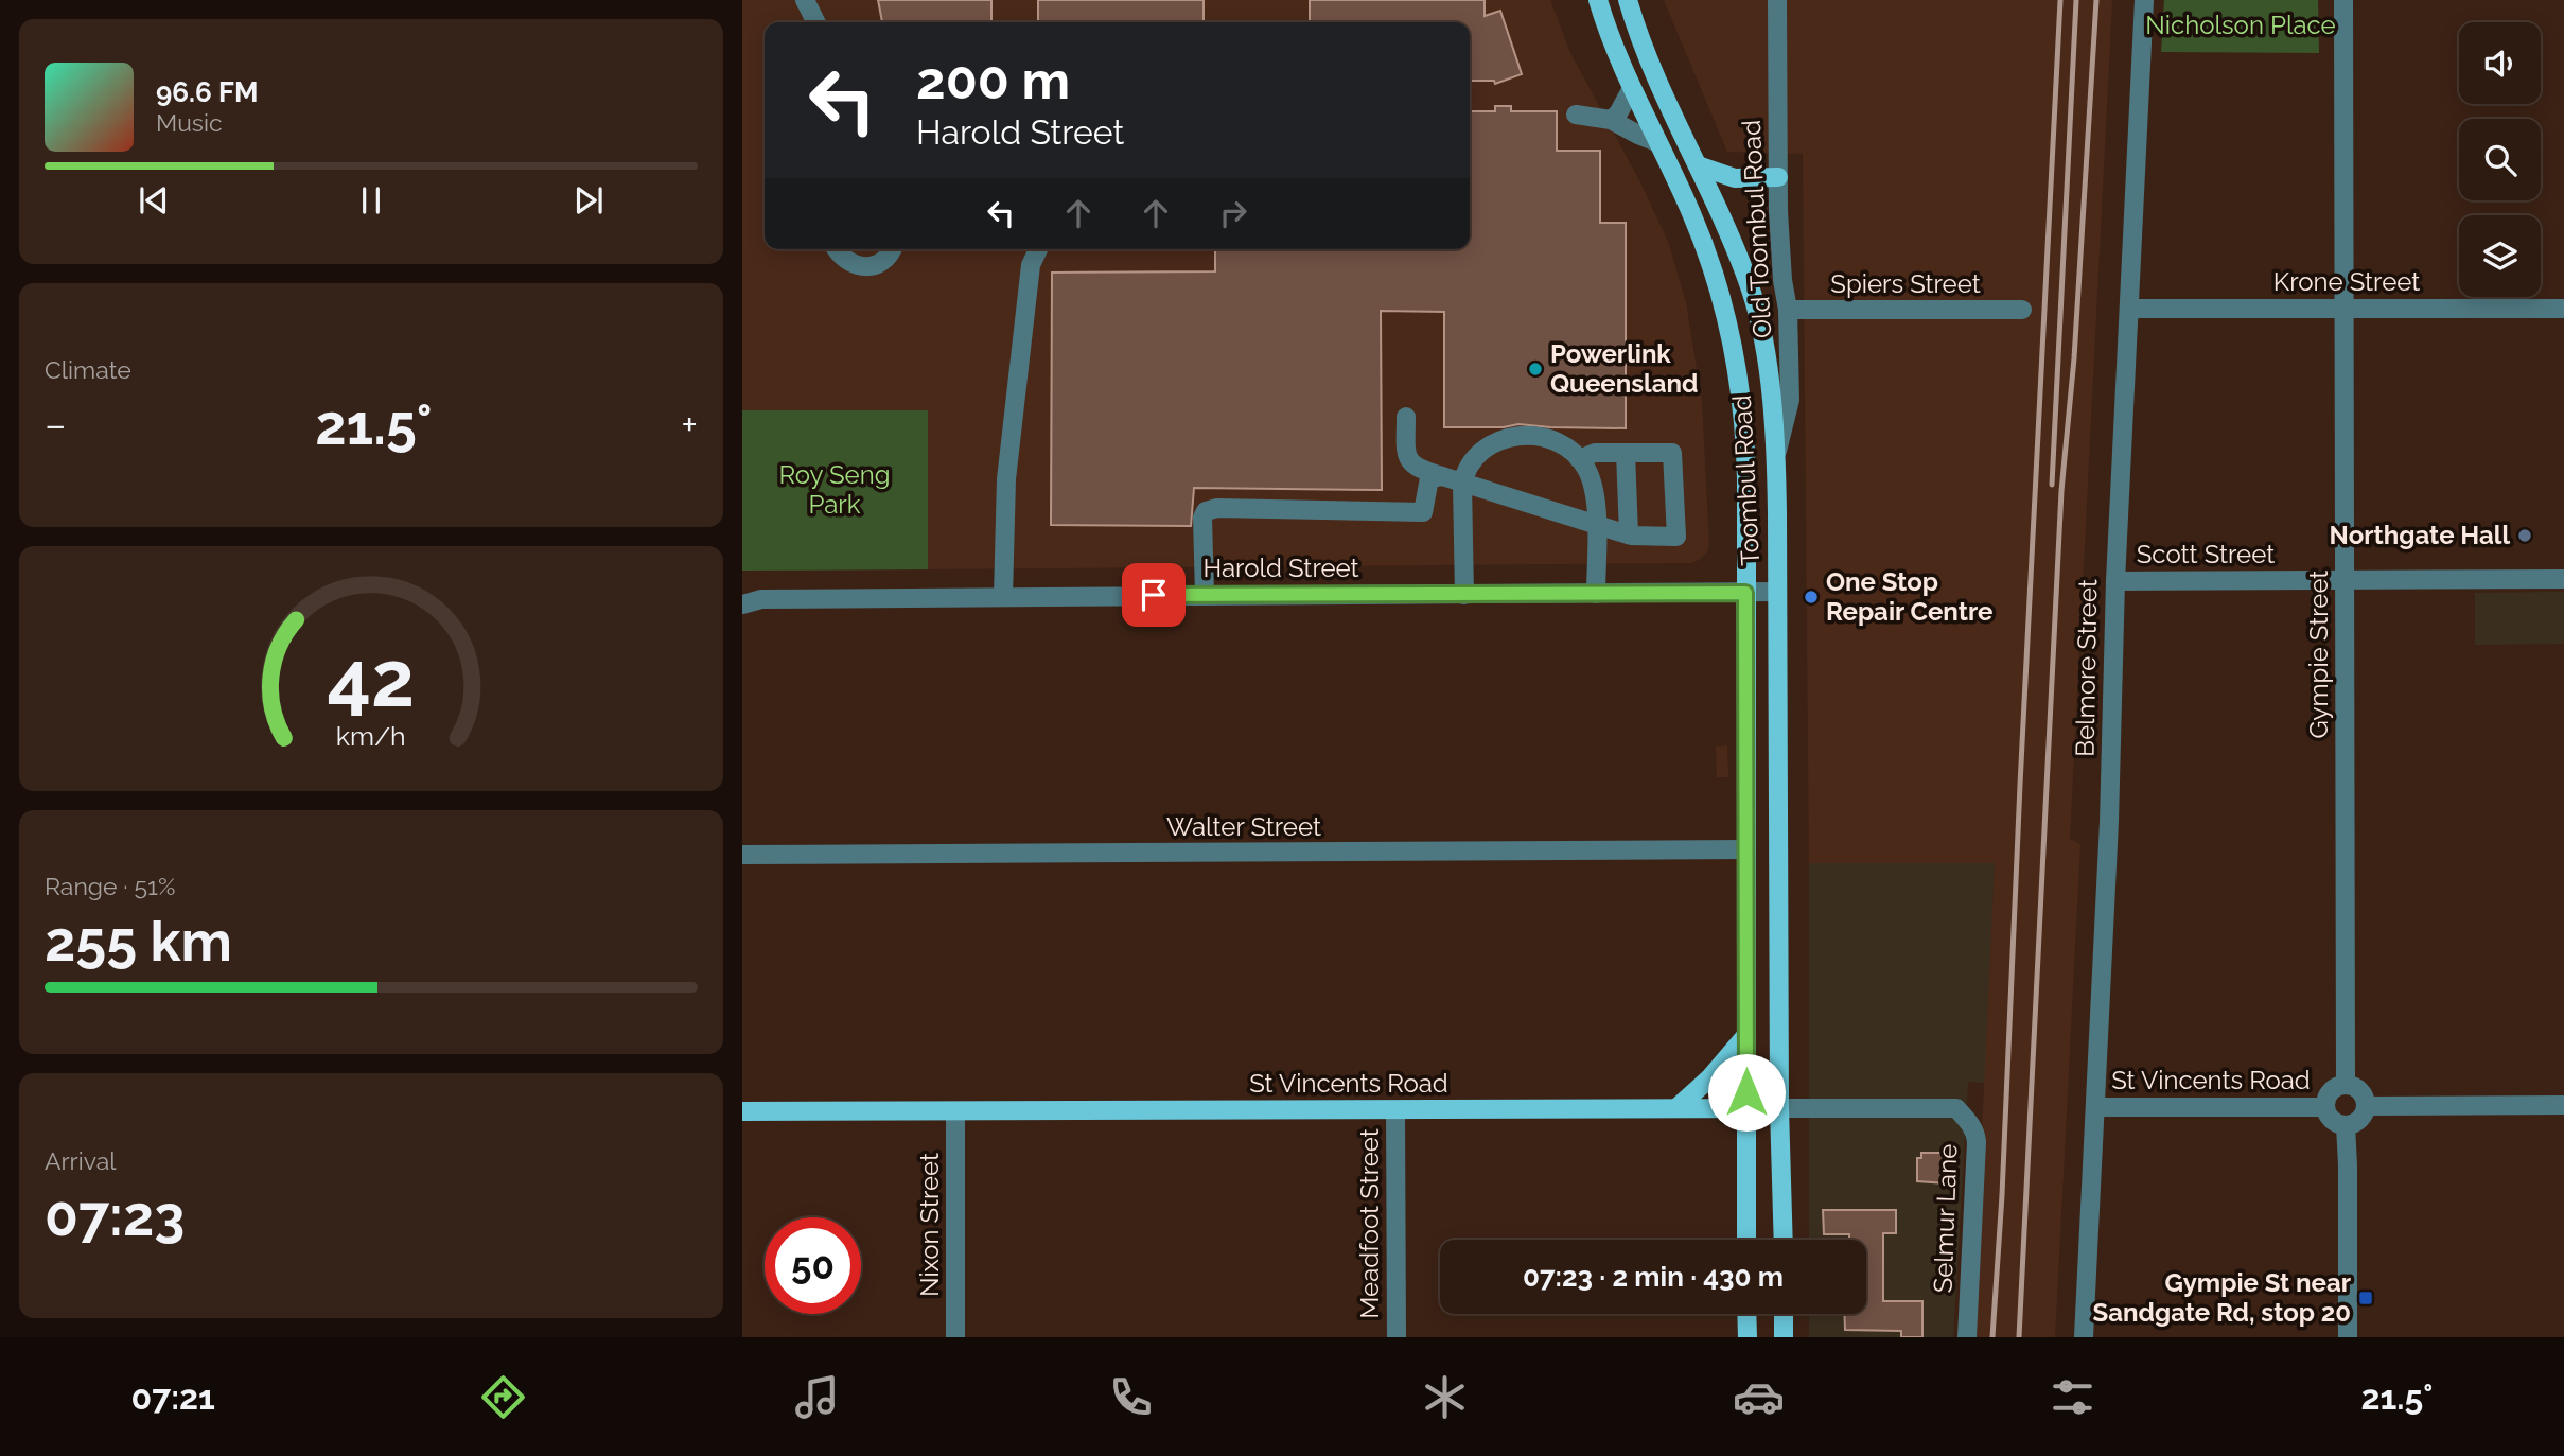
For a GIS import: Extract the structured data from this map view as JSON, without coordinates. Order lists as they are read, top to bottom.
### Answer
{
  "streets": {
    "main road": ["Toombul Road", "St Vincents Road"],
    "street": [
      "Old Toombul Road",
      "Krone Street",
      "Spiers Street",
      "Scott Street",
      "Harold Street",
      "Gympie Street",
      "Belmore Street",
      "Walter Street",
      "Selmur Lane",
      "Meadfoot Street",
      "Nixon Street"
    ]
  },
  "crossings": [
    ["Old Toombul Road", "Spiers Street"],
    ["Old Toombul Road", "Toombul Road"],
    ["Krone Street", "Gympie Street"],
    ["Krone Street", "Belmore Street"],
    ["Toombul Road", "Harold Street"],
    ["Toombul Road", "Walter Street"],
    ["Toombul Road", "St Vincents Road"],
    ["Scott Street", "Gympie Street"],
    ["Scott Street", "Belmore Street"],
    ["Gympie Street", "St Vincents Road"],
    ["Belmore Street", "St Vincents Road"],
    ["St Vincents Road", "Selmur Lane"],
    ["St Vincents Road", "Meadfoot Street"],
    ["St Vincents Road", "Nixon Street"]
  ],
  "parks": ["Nicholson Place", "Roy Seng Park"],
  "places": {
    "other": ["Powerlink Queensland", "Northgate Hall", "One Stop Repair Centre"],
    "transit": ["Gympie St near Sandgate Rd, stop 20"]
  },
  "page": {
    "turn": ["200 m", "Harold Street"],
    "song": ["96.6 FM", "Music"],
    "tile": [
      "Climate",
      ["Range · 51%", "255 km"],
      ["Arrival", "07:23"]
    ],
    "heat": ["−", "21.5°", "+"],
    "limit": "50",
    "trip": "07:23 · 2 min · 430 m",
    "tabs": ["07:21", "21.5°"],
    "gauge": ["42", "km/h"]
  }
}
